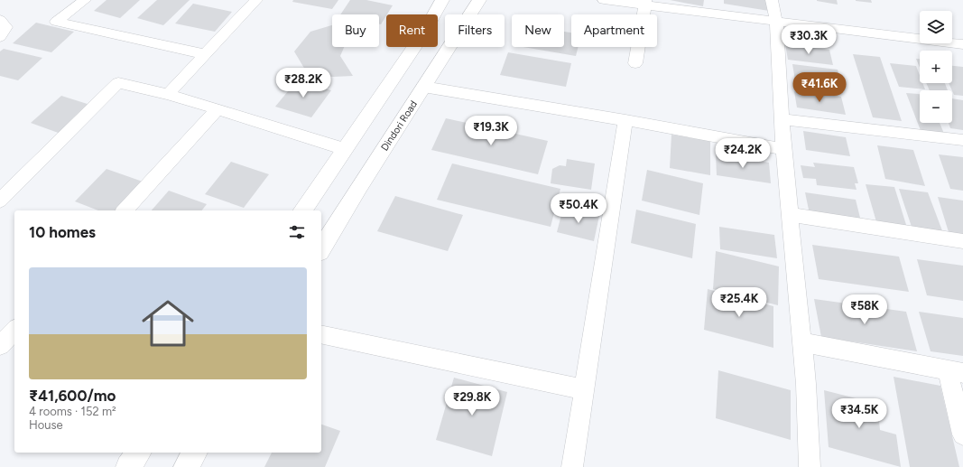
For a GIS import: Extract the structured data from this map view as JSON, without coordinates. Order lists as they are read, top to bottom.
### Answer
{
  "streets": {
    "main road": ["Dindori Road"]
  },
  "page": {
    "map_buttons": ["+", "−"],
    "chip": [
      "Buy",
      "Rent",
      "Filters",
      "New",
      "Apartment"
    ],
    "price": [
      "₹30.3K",
      "₹28.2K",
      "₹41.6K",
      "₹19.3K",
      "₹24.2K",
      "₹50.4K",
      "₹25.4K",
      "₹58K",
      "₹29.8K",
      "₹34.5K"
    ],
    "heading": "10 homes",
    "list": [
      {
        "name": "₹41,600/mo",
        "note": "4 rooms · 152 m² · House"
      }
    ]
  }
}
